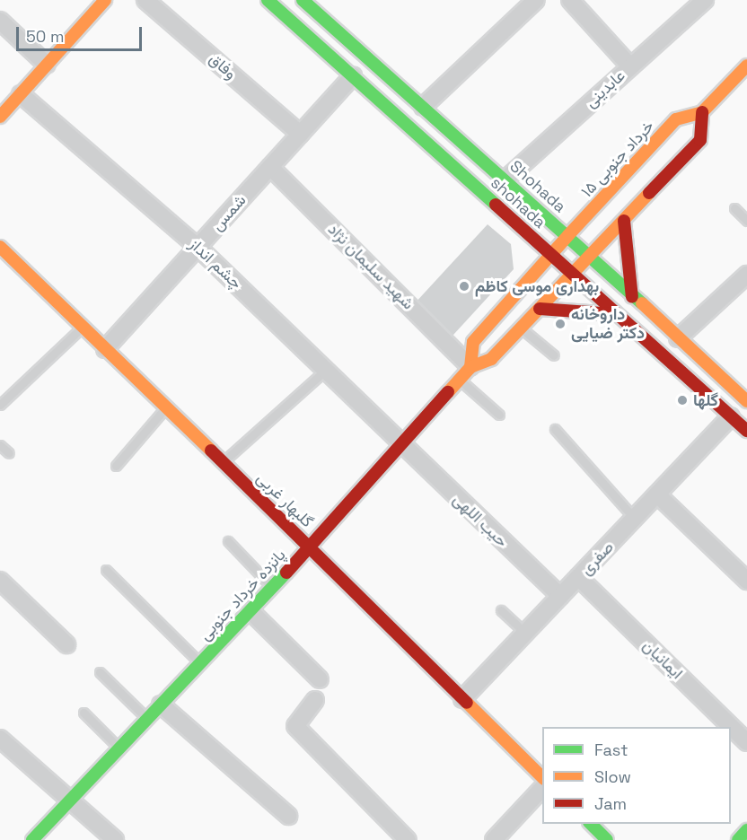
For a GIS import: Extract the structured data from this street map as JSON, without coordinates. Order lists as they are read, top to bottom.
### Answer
{
  "streets": {
    "street": [
      "وفاق",
      "عابدینی",
      "۱۵ خرداد جنوبی",
      "Shohada",
      "shohada",
      "شمس",
      "چشم انداز",
      "شهید سلیمان نژاد",
      "گلبهار غربی",
      "حیب اللهی",
      "صفری",
      "پانزده خرداد جنوبی",
      "ایمانیان"
    ]
  },
  "crossings": [
    ["وفاق", "شمس"],
    ["عابدینی", "Shohada"],
    ["۱۵ خرداد جنوبی", "Shohada"],
    ["۱۵ خرداد جنوبی", "shohada"],
    ["۱۵ خرداد جنوبی", "شهید سلیمان نژاد"],
    ["۱۵ خرداد جنوبی", "پانزده خرداد جنوبی"],
    ["shohada", "شمس"],
    ["shohada", "صفری"],
    ["شمس", "چشم انداز"],
    ["شمس", "شهید سلیمان نژاد"],
    ["شمس", "گلبهار غربی"],
    ["چشم انداز", "حیب اللهی"],
    ["چشم انداز", "پانزده خرداد جنوبی"],
    ["شهید سلیمان نژاد", "پانزده خرداد جنوبی"],
    ["گلبهار غربی", "صفری"],
    ["گلبهار غربی", "پانزده خرداد جنوبی"],
    ["حیب اللهی", "صفری"],
    ["حیب اللهی", "پانزده خرداد جنوبی"],
    ["صفری", "ایمانیان"]
  ],
  "places": ["بهداری موسی کاظم", "داروخانه دکتر ضیایی", "گلها"],
  "legend": ["Fast", "Slow", "Jam"],
  "scale_bar": "50 m"
}
